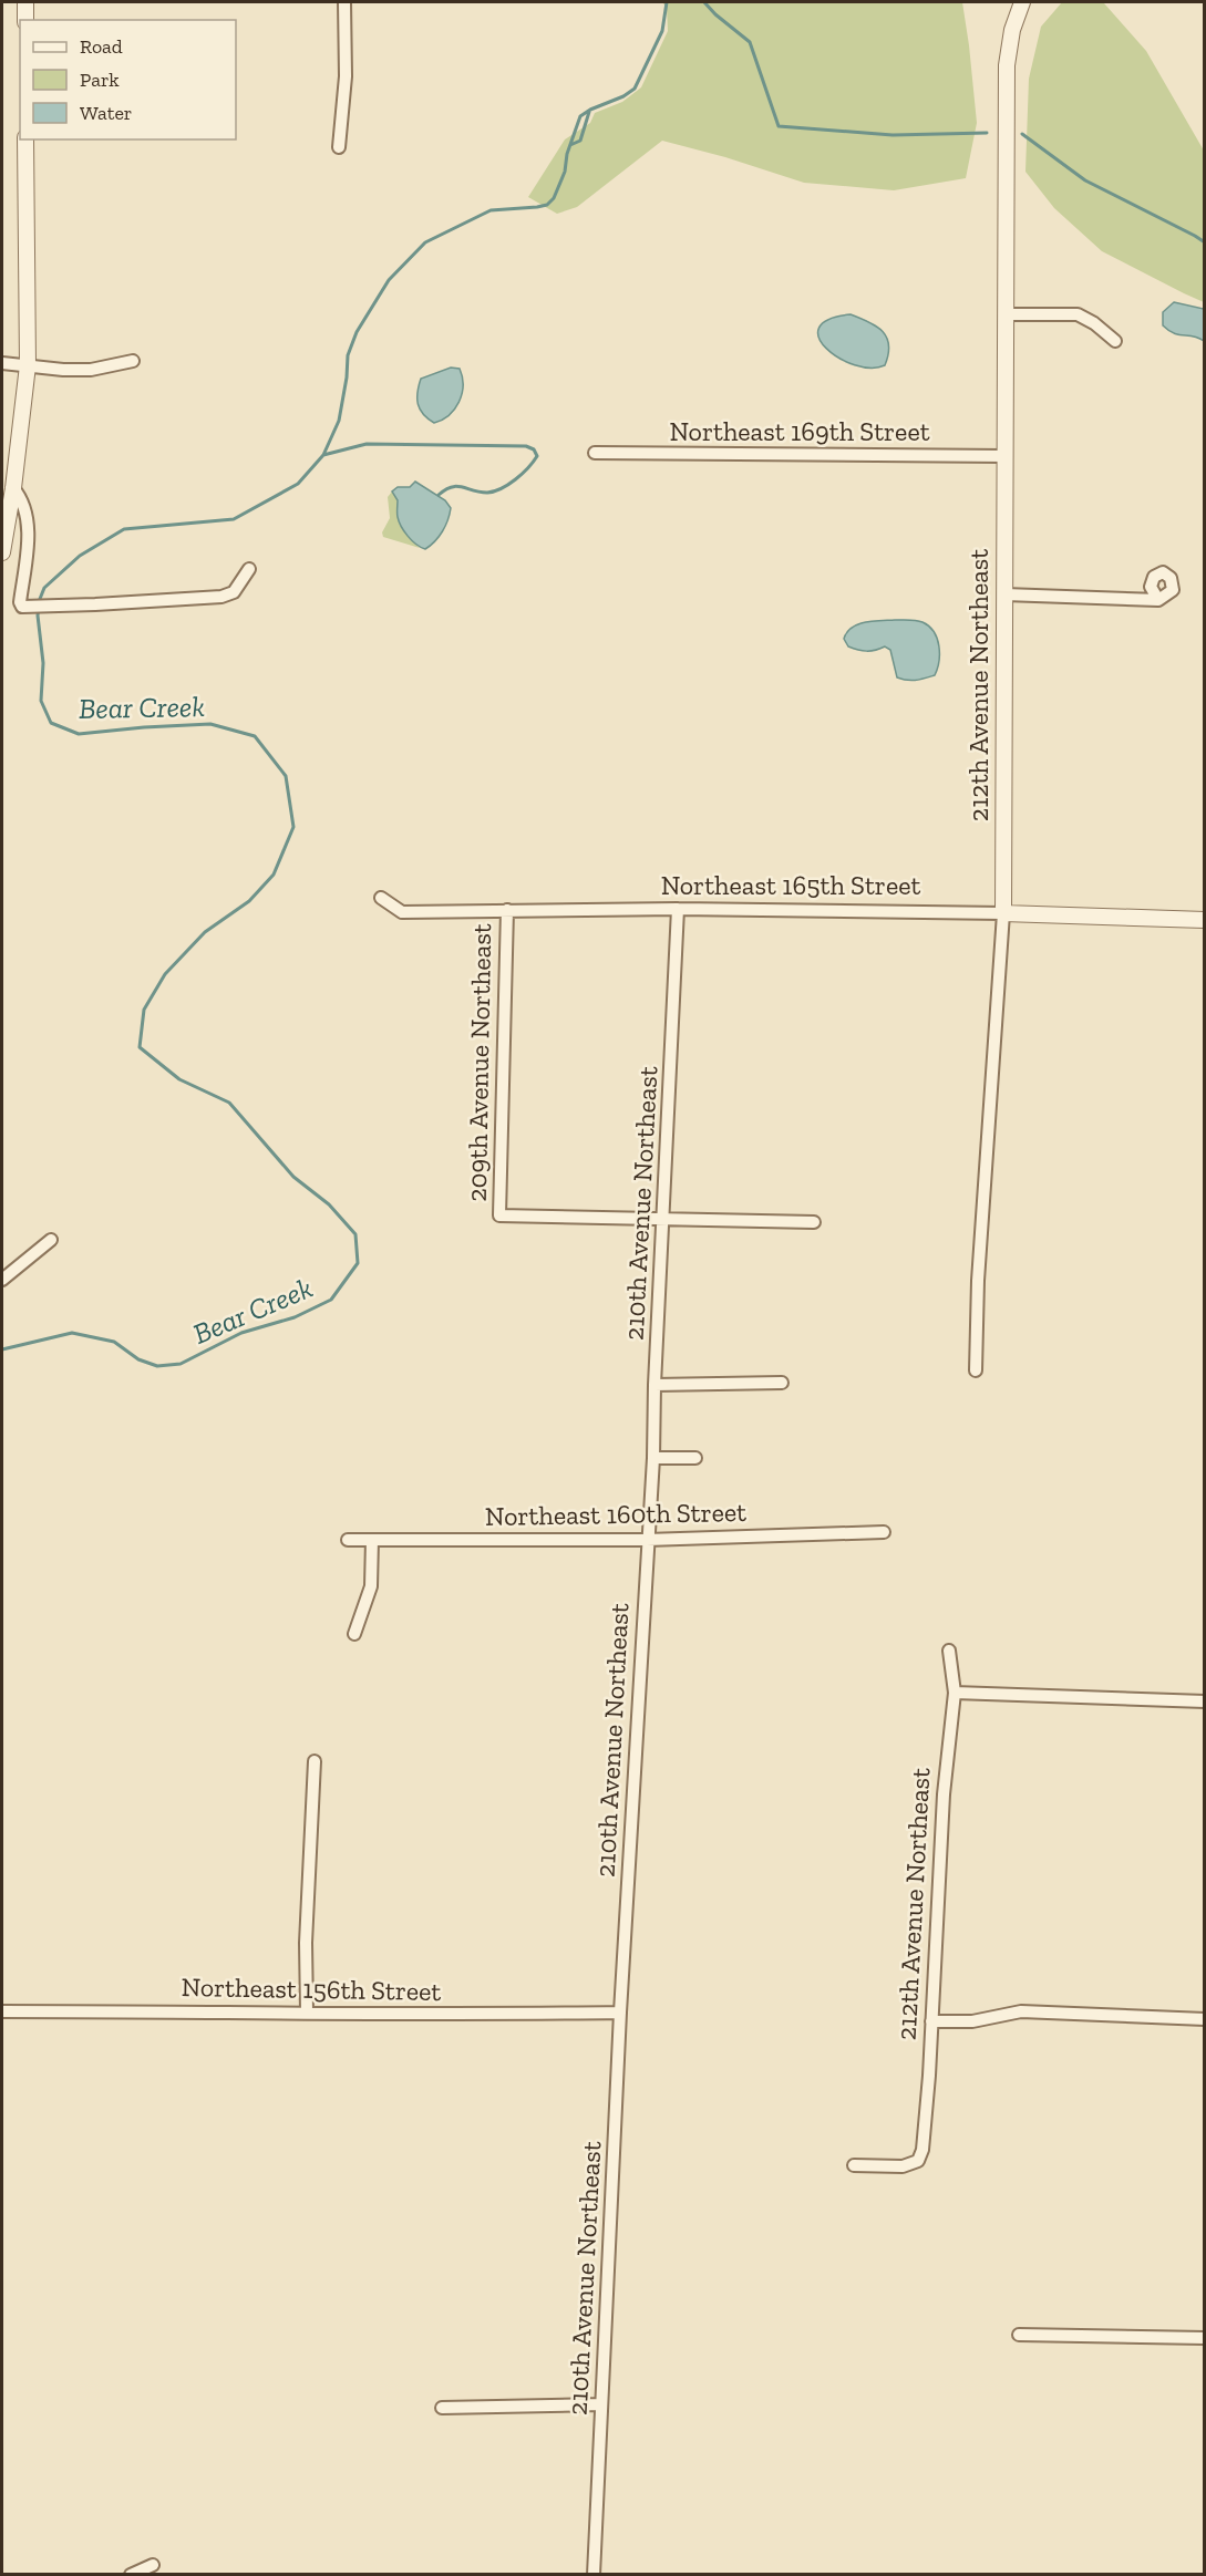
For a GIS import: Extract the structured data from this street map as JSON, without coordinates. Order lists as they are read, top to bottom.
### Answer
{
  "streets": {
    "street": [
      "Northeast 169th Street",
      "212th Avenue Northeast",
      "Northeast 165th Street",
      "209th Avenue Northeast",
      "210th Avenue Northeast",
      "Northeast 160th Street",
      "Northeast 156th Street"
    ]
  },
  "crossings": [
    ["Northeast 169th Street", "212th Avenue Northeast"],
    ["212th Avenue Northeast", "Northeast 165th Street"],
    ["Northeast 165th Street", "209th Avenue Northeast"],
    ["Northeast 165th Street", "210th Avenue Northeast"],
    ["209th Avenue Northeast", "210th Avenue Northeast"],
    ["210th Avenue Northeast", "Northeast 160th Street"],
    ["210th Avenue Northeast", "Northeast 156th Street"]
  ],
  "water": ["Bear Creek"],
  "legend": ["Road", "Park", "Water"]
}
